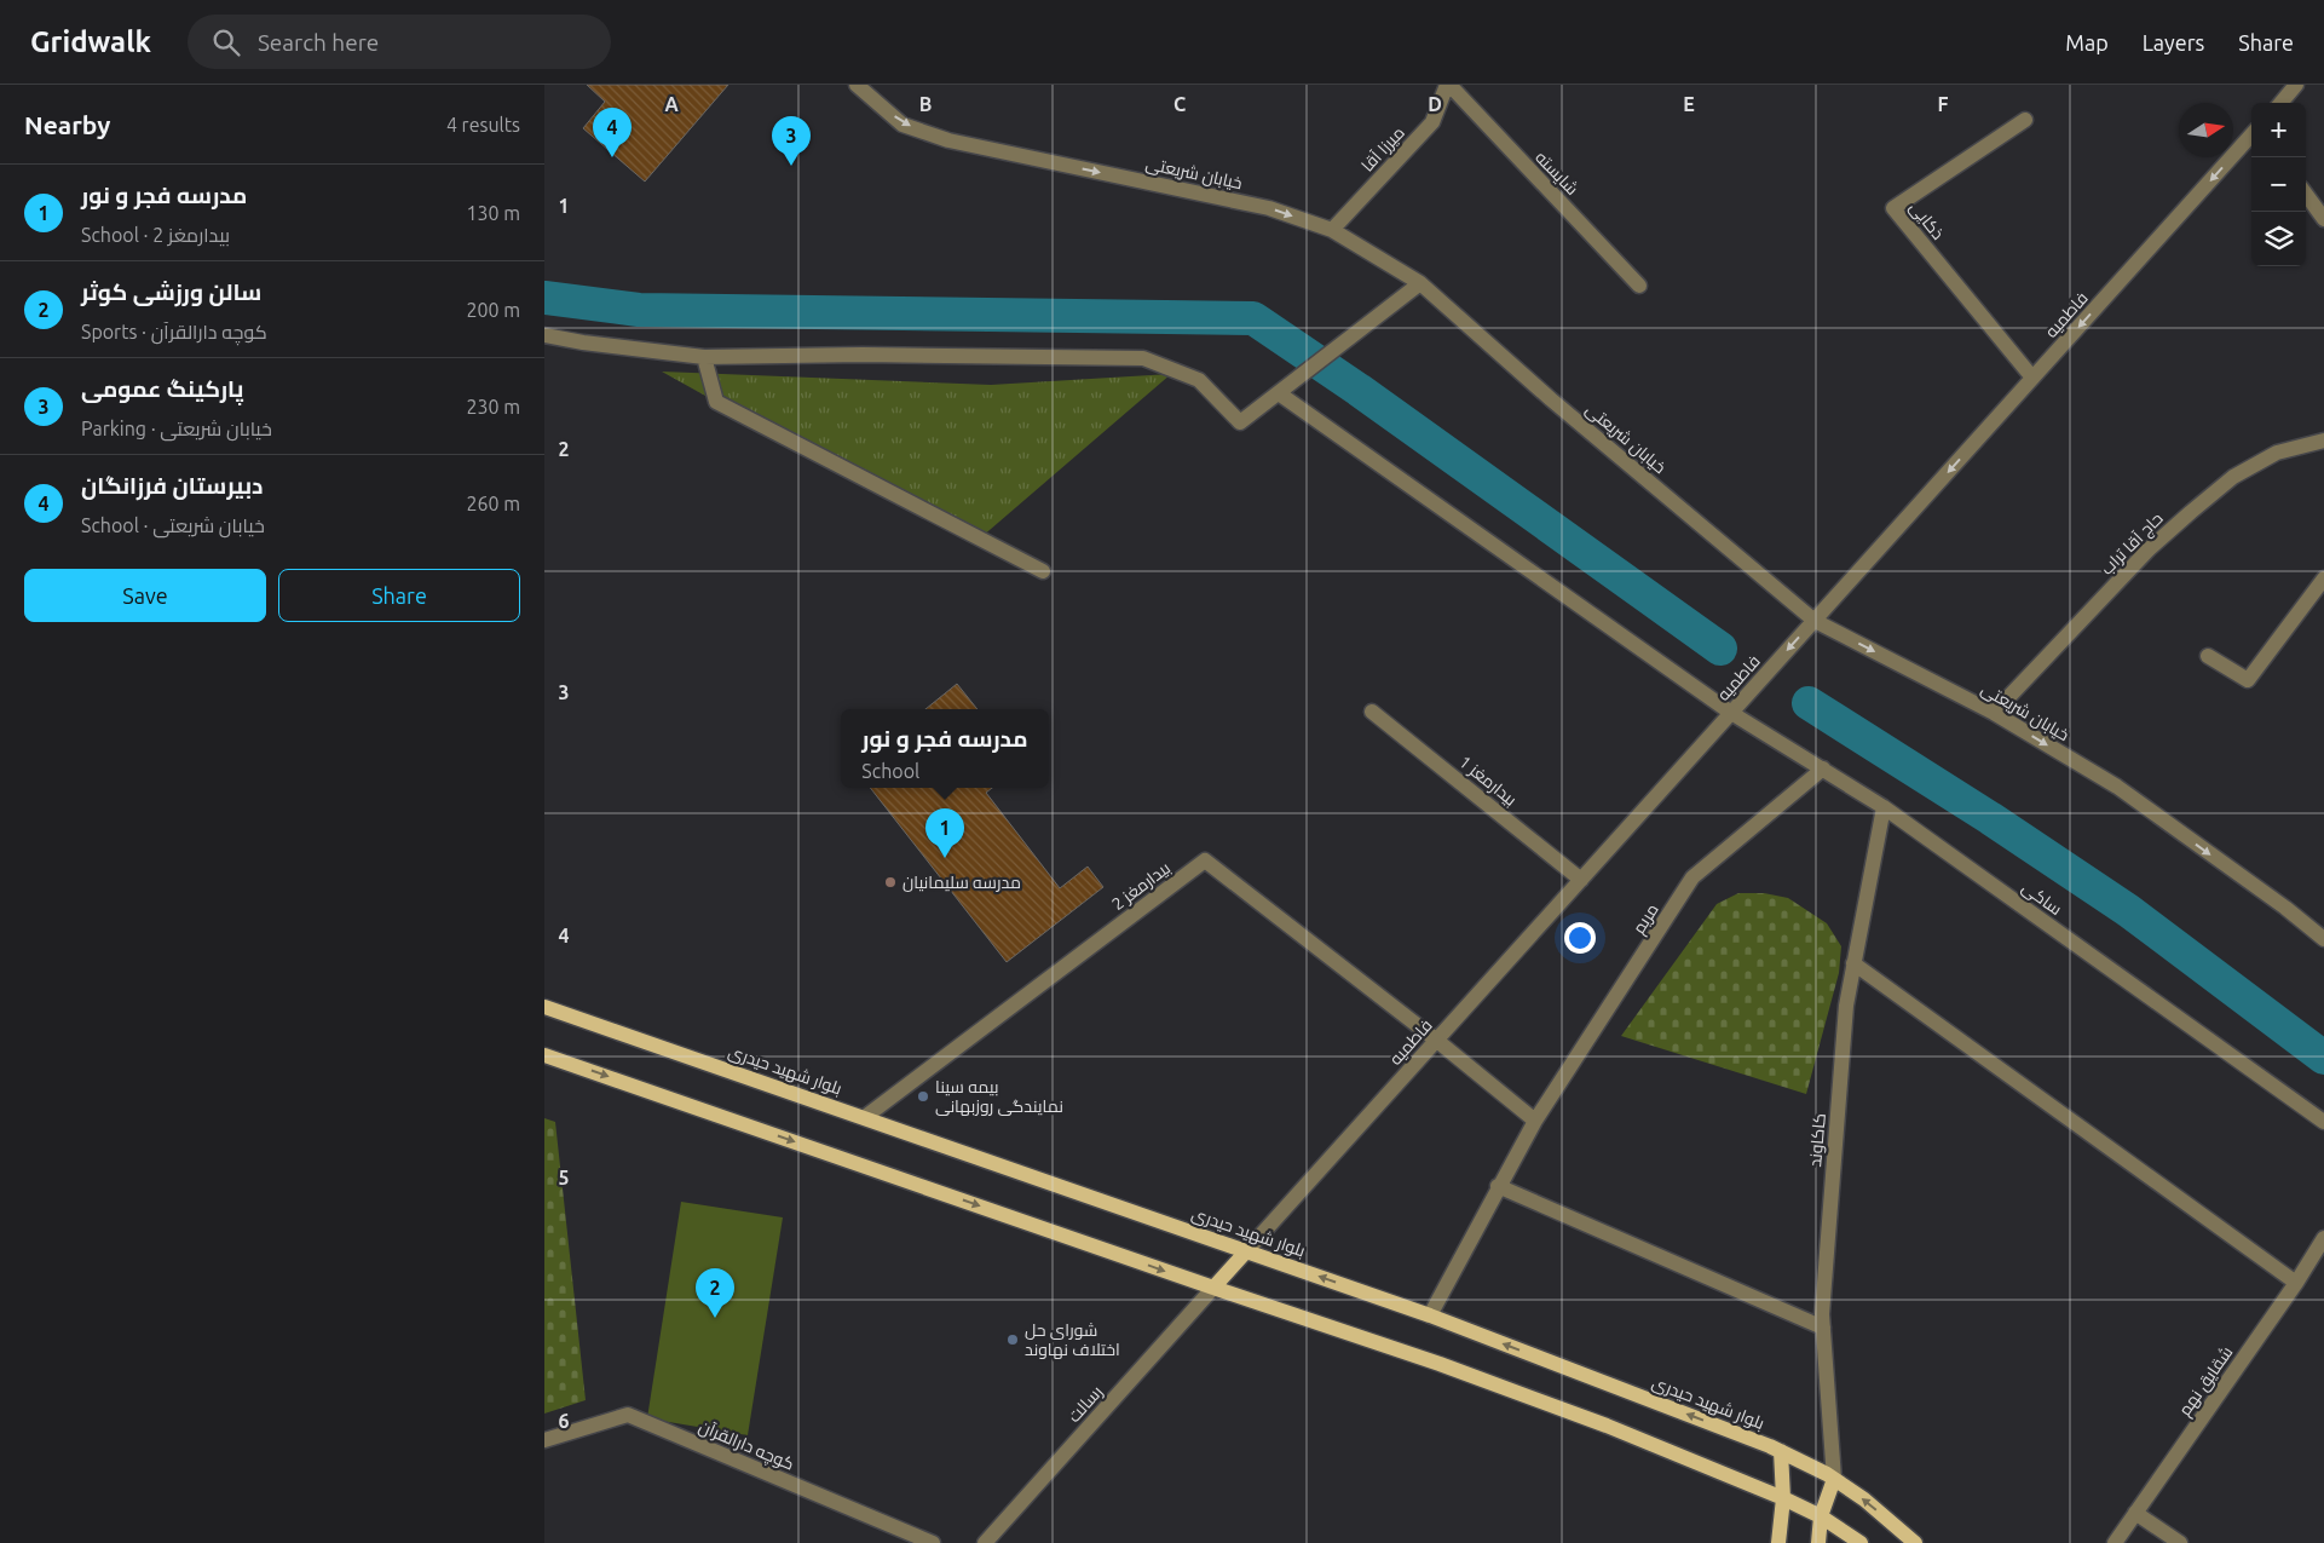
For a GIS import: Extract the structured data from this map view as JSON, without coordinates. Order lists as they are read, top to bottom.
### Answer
{
  "streets": {
    "main road": ["بلوار شهید حیدری"],
    "street": [
      "میرزا آقا",
      "خیابان شریعتی",
      "شایسته",
      "ذکایی",
      "فاطمیه",
      "حاج آقا تراب",
      "بیدارمغز 1",
      "بیدارمغز 2",
      "ساکی",
      "مریم",
      "کاکاوند",
      "شقایق نهم",
      "رسالت",
      "کوچه دارالقرآن"
    ]
  },
  "crossings": [
    ["میرزا آقا", "خیابان شریعتی"],
    ["میرزا آقا", "شایسته"],
    ["خیابان شریعتی", "فاطمیه"],
    ["خیابان شریعتی", "حاج آقا تراب"],
    ["ذکایی", "فاطمیه"],
    ["فاطمیه", "بیدارمغز 1"],
    ["فاطمیه", "بیدارمغز 2"],
    ["فاطمیه", "ساکی"],
    ["فاطمیه", "بلوار شهید حیدری"],
    ["بیدارمغز 2", "بلوار شهید حیدری"],
    ["ساکی", "مریم"],
    ["ساکی", "کاکاوند"],
    ["مریم", "بلوار شهید حیدری"],
    ["بلوار شهید حیدری", "کاکاوند"]
  ],
  "one_way": ["خیابان شریعتی", "فاطمیه"],
  "places": ["مدرسه سلیمانیان", "بیمه سینا نمایندگی روزبهانی", "شورای حل اختلاف نهاوند"],
  "north": "right",
  "page": {
    "header": "Gridwalk",
    "search": "Search here",
    "nav": ["Map", "Layers", "Share"],
    "heading": ["Nearby", "4 results"],
    "map_buttons": ["+", "−"],
    "pins": [
      "4",
      "3",
      "1",
      "2"
    ],
    "list": [
      {
        "mark": "1",
        "name": "مدرسه فجر و نور",
        "note": "School · بیدارمغز 2",
        "value": "130 m"
      },
      {
        "mark": "2",
        "name": "سالن ورزشی کوثر",
        "note": "Sports · کوچه دارالقرآن",
        "value": "200 m"
      },
      {
        "mark": "3",
        "name": "پارکینگ عمومی",
        "note": "Parking · خیابان شریعتی",
        "value": "230 m"
      },
      {
        "mark": "4",
        "name": "دبیرستان فرزانگان",
        "note": "School · خیابان شریعتی",
        "value": "260 m"
      }
    ],
    "buttons": ["Save", "Share"],
    "popup": ["مدرسه فجر و نور", "School"]
  },
  "grid": {
    "columns": [
      "A",
      "B",
      "C",
      "D",
      "E",
      "F"
    ],
    "rows": [
      "1",
      "2",
      "3",
      "4",
      "5",
      "6"
    ]
  }
}
